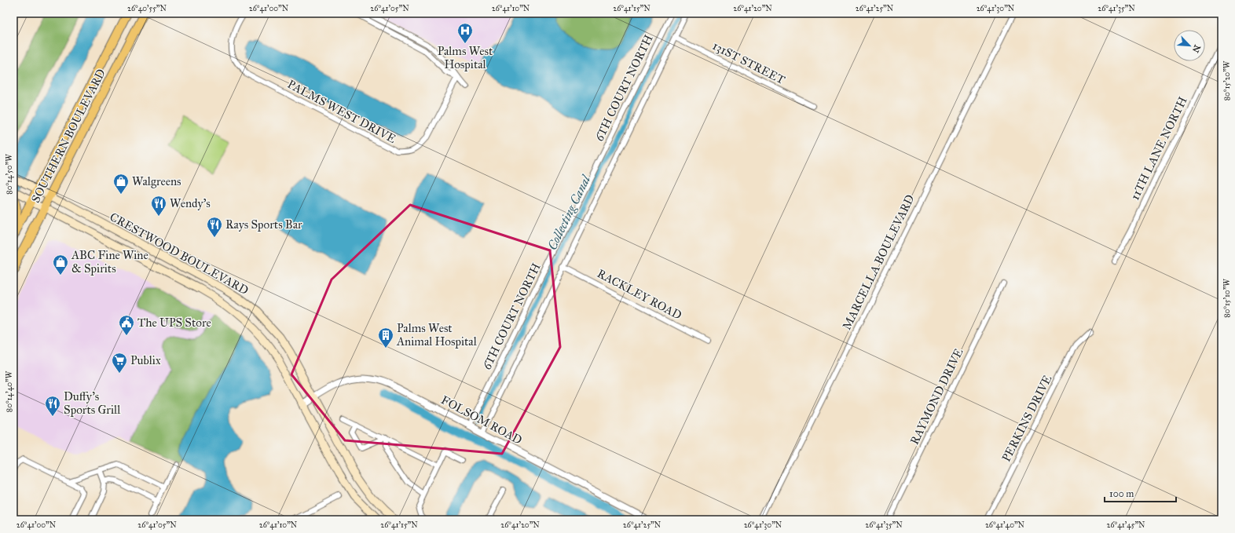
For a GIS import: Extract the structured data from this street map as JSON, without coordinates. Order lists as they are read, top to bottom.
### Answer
{
  "streets": {
    "highway": ["SOUTHERN BOULEVARD"],
    "main road": ["CRESTWOOD BOULEVARD"],
    "street": [
      "131ST STREET",
      "6TH COURT NORTH",
      "PALMS WEST DRIVE",
      "11TH LANE NORTH",
      "MARCELLA BOULEVARD",
      "RACKLEY ROAD",
      "RAYMOND DRIVE",
      "PERKINS DRIVE",
      "FOLSOM ROAD"
    ]
  },
  "crossings": [
    ["6TH COURT NORTH", "FOLSOM ROAD"],
    ["SOUTHERN BOULEVARD", "CRESTWOOD BOULEVARD"],
    ["CRESTWOOD BOULEVARD", "FOLSOM ROAD"]
  ],
  "water": ["Collecting Canal"],
  "places": {
    "hospital": ["Palms West Hospital"],
    "shop": ["Walgreens", "ABC Fine Wine & Spirits"],
    "restaurant": ["Wendy's", "Rays Sports Bar", "Duffy's Sports Grill"],
    "public building": ["The UPS Store"],
    "building": ["Palms West Animal Hospital"],
    "supermarket": ["Publix"]
  },
  "scale_bar": "100 m",
  "north": "bottom right",
  "coordinates": [
    "26°40'55\"N",
    "26°41'00\"N",
    "26°41'05\"N",
    "26°41'10\"N",
    "26°41'15\"N",
    "26°41'20\"N",
    "26°41'25\"N",
    "26°41'30\"N",
    "26°41'35\"N",
    "80°15'20\"W",
    "80°14'50\"W",
    "80°15'10\"W",
    "80°14'40\"W",
    "26°41'40\"N",
    "26°41'45\"N"
  ]
}
